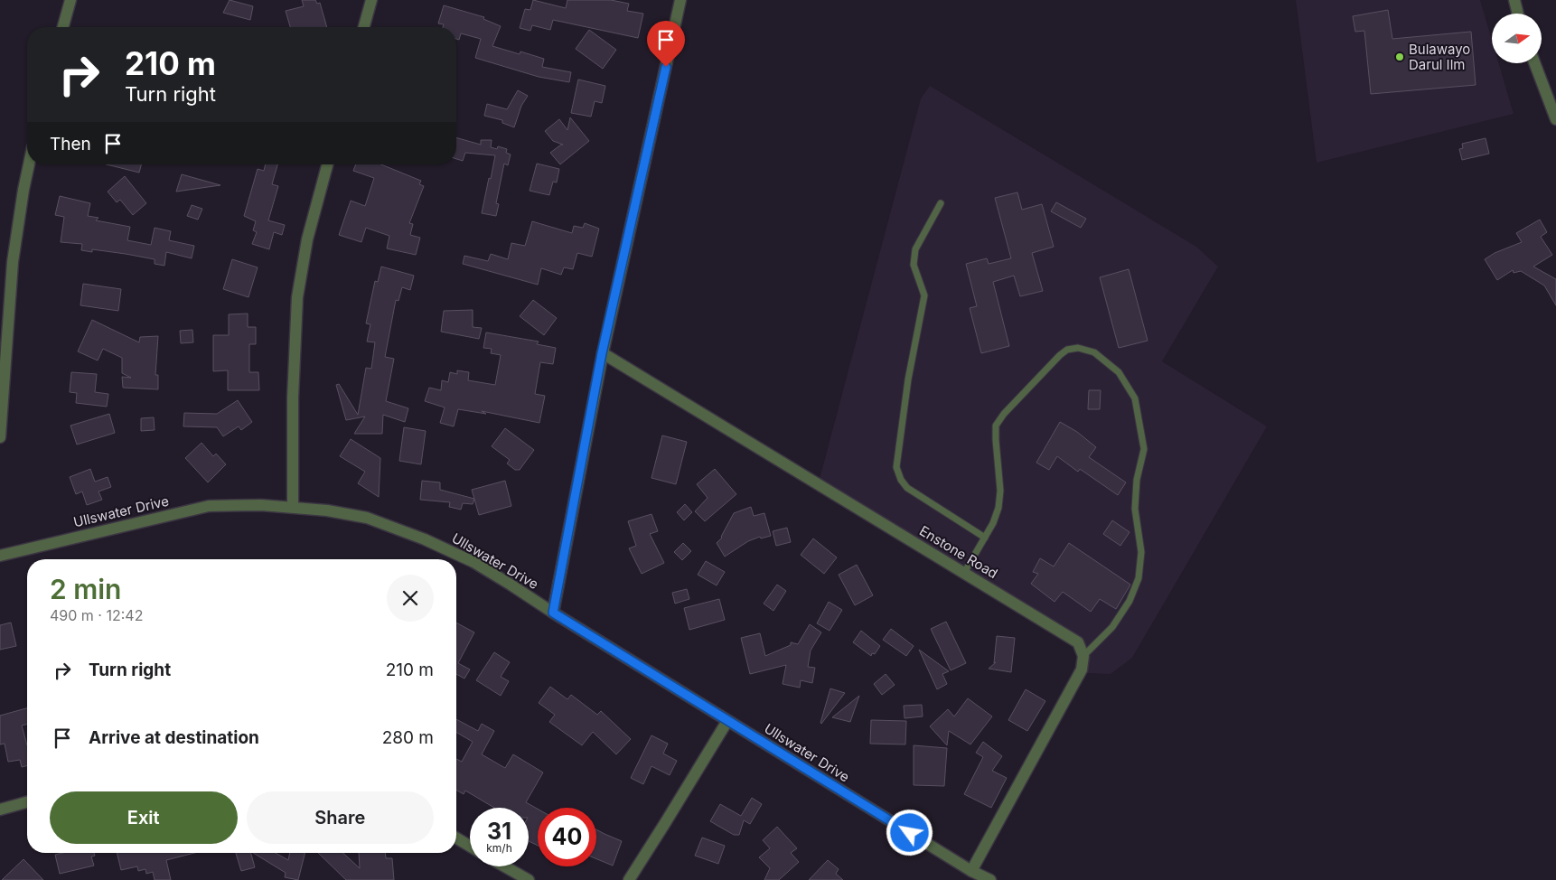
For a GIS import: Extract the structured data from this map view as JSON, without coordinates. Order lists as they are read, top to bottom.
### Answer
{
  "streets": {
    "street": ["Ullswater Drive", "Enstone Road"]
  },
  "places": ["Bulawayo Darul Ilm"],
  "north": "right",
  "page": {
    "turn": ["210 m", "Turn right"],
    "then": "Then",
    "heading": ["2 min", "490 m · 12:42"],
    "list": [
      {
        "name": "Turn right",
        "value": "210 m"
      },
      {
        "name": "Arrive at destination",
        "value": "280 m"
      }
    ],
    "buttons": ["Exit", "Share"],
    "speed": "31 km/h",
    "limit": "40"
  }
}
